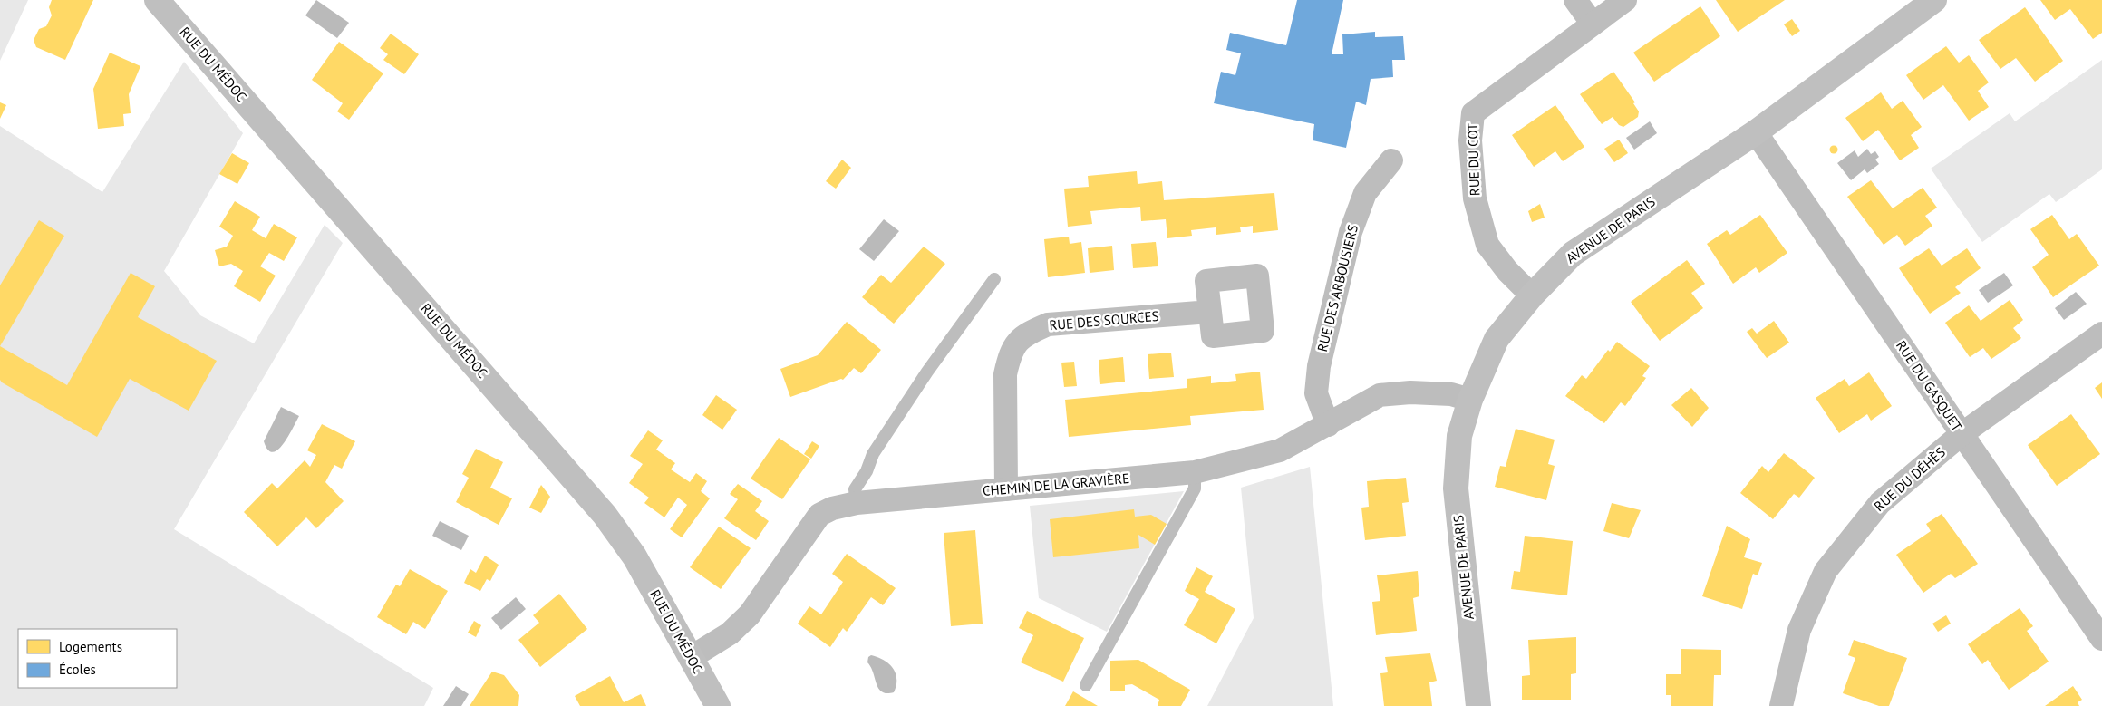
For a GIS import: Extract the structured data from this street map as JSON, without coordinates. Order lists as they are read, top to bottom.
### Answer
{
  "streets": {
    "street": [
      "RUE DU MÉDOC",
      "RUE DU COT",
      "AVENUE DE PARIS",
      "RUE DES ARBOUSIERS",
      "RUE DES SOURCES",
      "RUE DU GASQUET",
      "RUE DU DÉHÈS",
      "CHEMIN DE LA GRAVIÈRE"
    ]
  },
  "crossings": [
    ["RUE DU MÉDOC", "CHEMIN DE LA GRAVIÈRE"],
    ["RUE DU COT", "AVENUE DE PARIS"],
    ["AVENUE DE PARIS", "RUE DU GASQUET"],
    ["AVENUE DE PARIS", "CHEMIN DE LA GRAVIÈRE"],
    ["RUE DES ARBOUSIERS", "CHEMIN DE LA GRAVIÈRE"],
    ["RUE DES SOURCES", "CHEMIN DE LA GRAVIÈRE"],
    ["RUE DU GASQUET", "RUE DU DÉHÈS"]
  ],
  "legend": ["Logements", "Écoles"]
}
